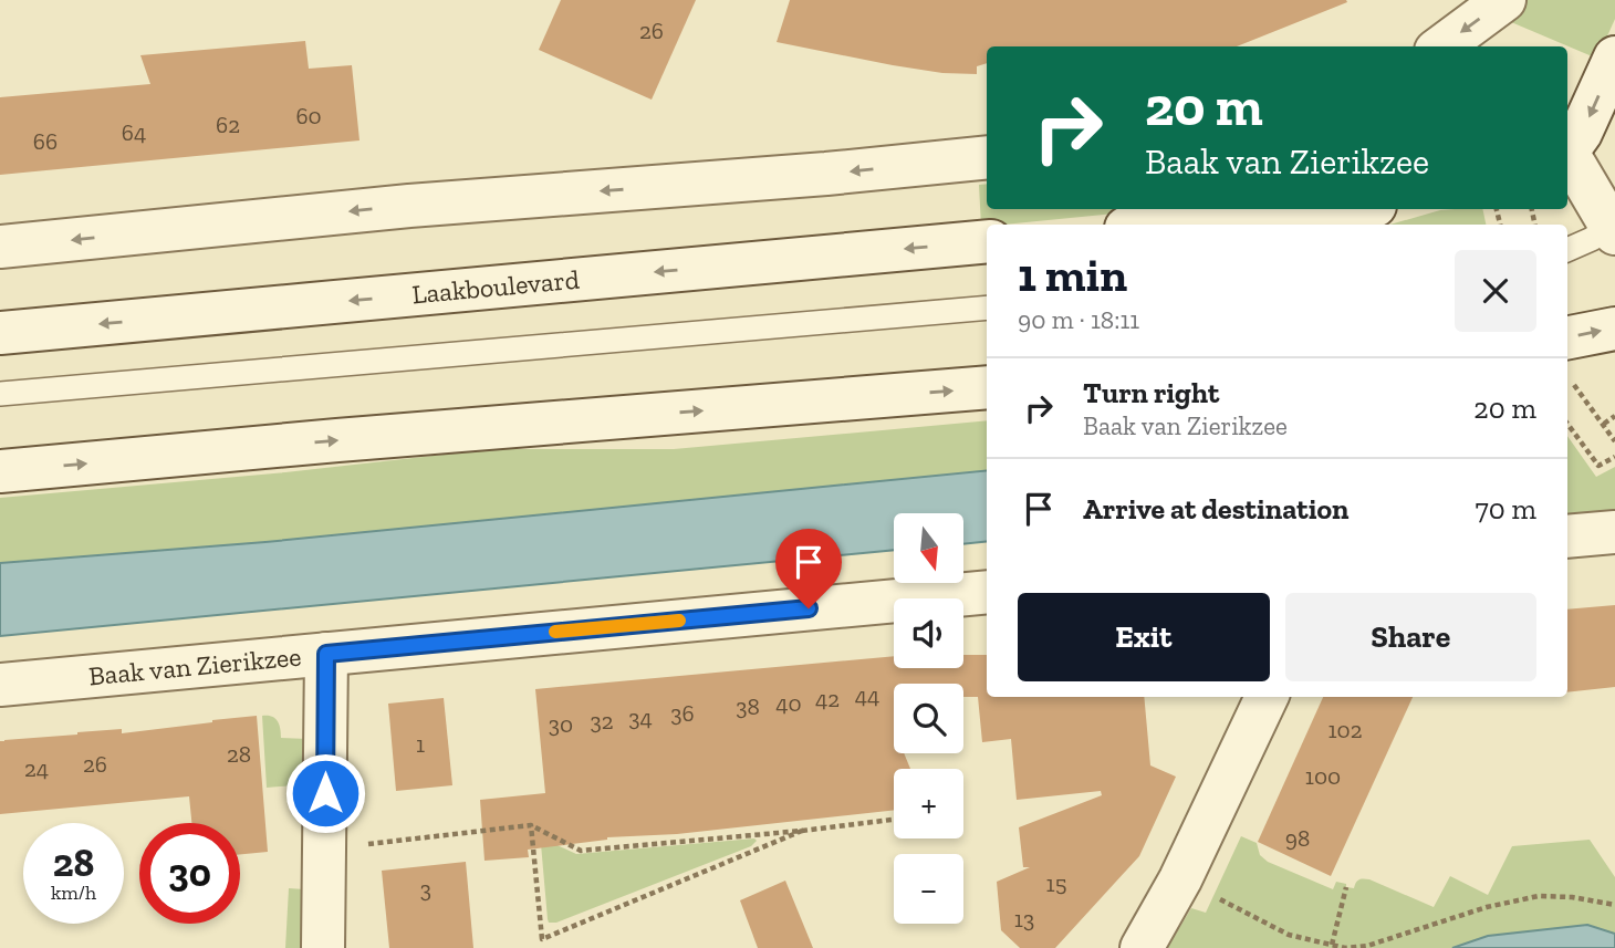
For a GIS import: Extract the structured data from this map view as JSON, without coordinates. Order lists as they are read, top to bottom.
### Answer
{
  "streets": {
    "street": ["Laakboulevard", "Baak van Zierikzee"]
  },
  "house_numbers": [
    "26",
    "60",
    "62",
    "64",
    "66",
    "44",
    "42",
    "40",
    "38",
    "36",
    "34",
    "32",
    "30",
    "102",
    "1",
    "28",
    "26",
    "24",
    "100",
    "98",
    "15",
    "3",
    "13"
  ],
  "north": "bottom",
  "page": {
    "turn": ["20 m", "Baak van Zierikzee"],
    "heading": ["1 min", "90 m · 18:11"],
    "list": [
      {
        "name": "Turn right",
        "note": "Baak van Zierikzee",
        "value": "20 m"
      },
      {
        "name": "Arrive at destination",
        "value": "70 m"
      }
    ],
    "map_buttons": ["+", "−"],
    "buttons": ["Exit", "Share"],
    "speed": "28 km/h",
    "limit": "30"
  }
}
